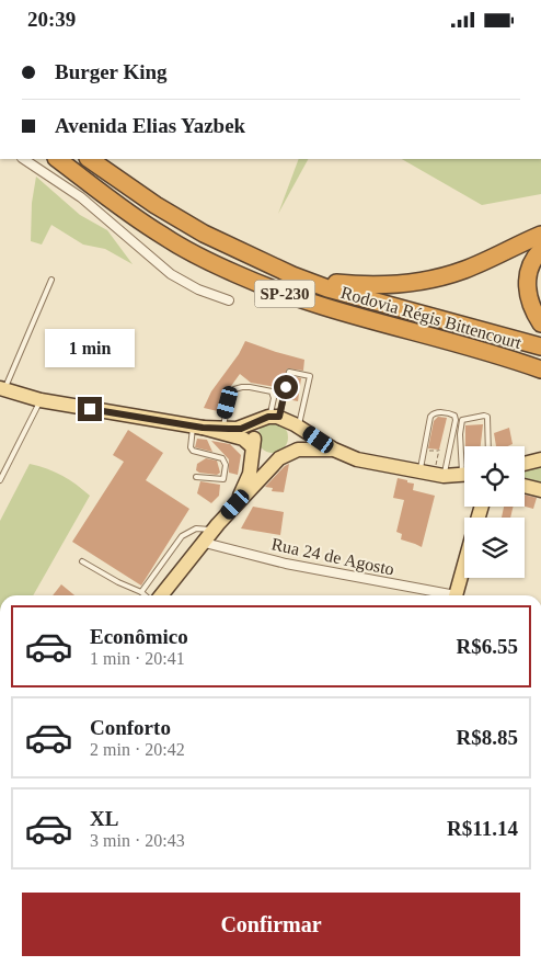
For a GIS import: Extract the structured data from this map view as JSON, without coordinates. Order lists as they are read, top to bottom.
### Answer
{
  "streets": {
    "highway": ["SP-230", "Rodovia Régis Bittencourt"],
    "street": ["Rua 24 de Agosto"]
  },
  "page": {
    "status": "20:39",
    "banner": ["Burger King", "Avenida Elias Yazbek"],
    "bubble": "1 min",
    "list": [
      {
        "name": "Econômico",
        "note": "1 min · 20:41",
        "value": "R$6.55"
      },
      {
        "name": "Conforto",
        "note": "2 min · 20:42",
        "value": "R$8.85"
      },
      {
        "name": "XL",
        "note": "3 min · 20:43",
        "value": "R$11.14"
      }
    ],
    "buttons": "Confirmar"
  }
}
